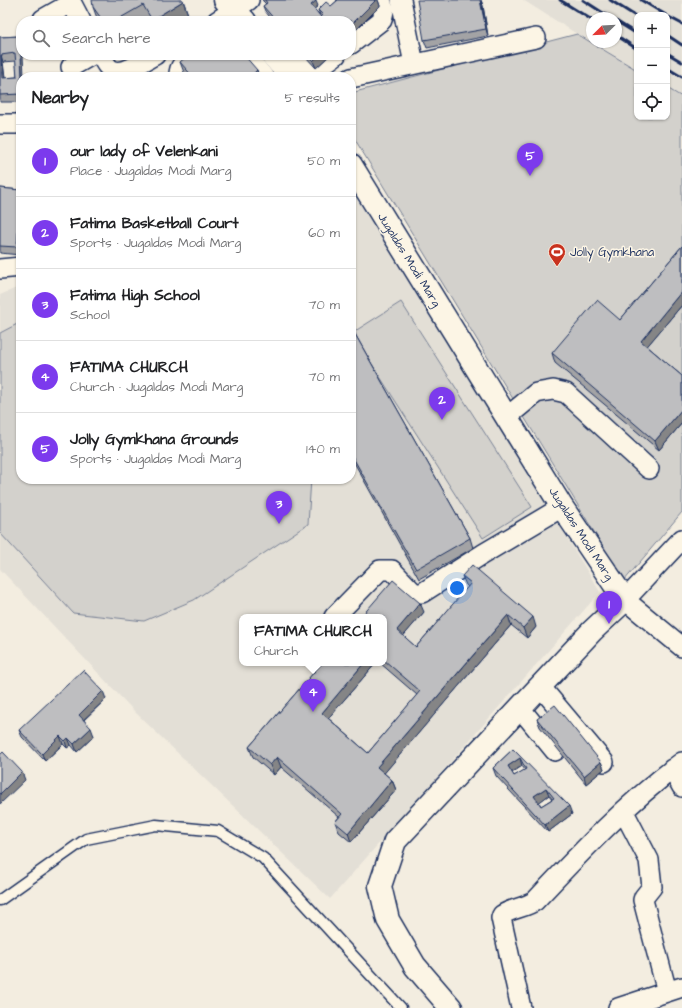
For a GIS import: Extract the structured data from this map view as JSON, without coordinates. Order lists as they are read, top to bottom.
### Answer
{
  "streets": {
    "street": ["Jugaldas Modi Marg"]
  },
  "places": {
    "sports": ["Jolly Gymkhana"]
  },
  "north": "bottom left",
  "page": {
    "map_buttons": ["+", "−"],
    "search": "Search here",
    "heading": ["Nearby", "5 results"],
    "list": [
      {
        "mark": "1",
        "name": "our lady of Velenkani",
        "note": "Place · Jugaldas Modi Marg",
        "value": "50 m"
      },
      {
        "mark": "2",
        "name": "Fatima Basketball Court",
        "note": "Sports · Jugaldas Modi Marg",
        "value": "60 m"
      },
      {
        "mark": "3",
        "name": "Fatima High School",
        "note": "School",
        "value": "70 m"
      },
      {
        "mark": "4",
        "name": "FATIMA CHURCH",
        "note": "Church · Jugaldas Modi Marg",
        "value": "70 m"
      },
      {
        "mark": "5",
        "name": "Jolly Gymkhana Grounds",
        "note": "Sports · Jugaldas Modi Marg",
        "value": "140 m"
      }
    ],
    "pins": [
      "5",
      "2",
      "3",
      "1",
      "4"
    ],
    "popup": ["FATIMA CHURCH", "Church"]
  }
}
